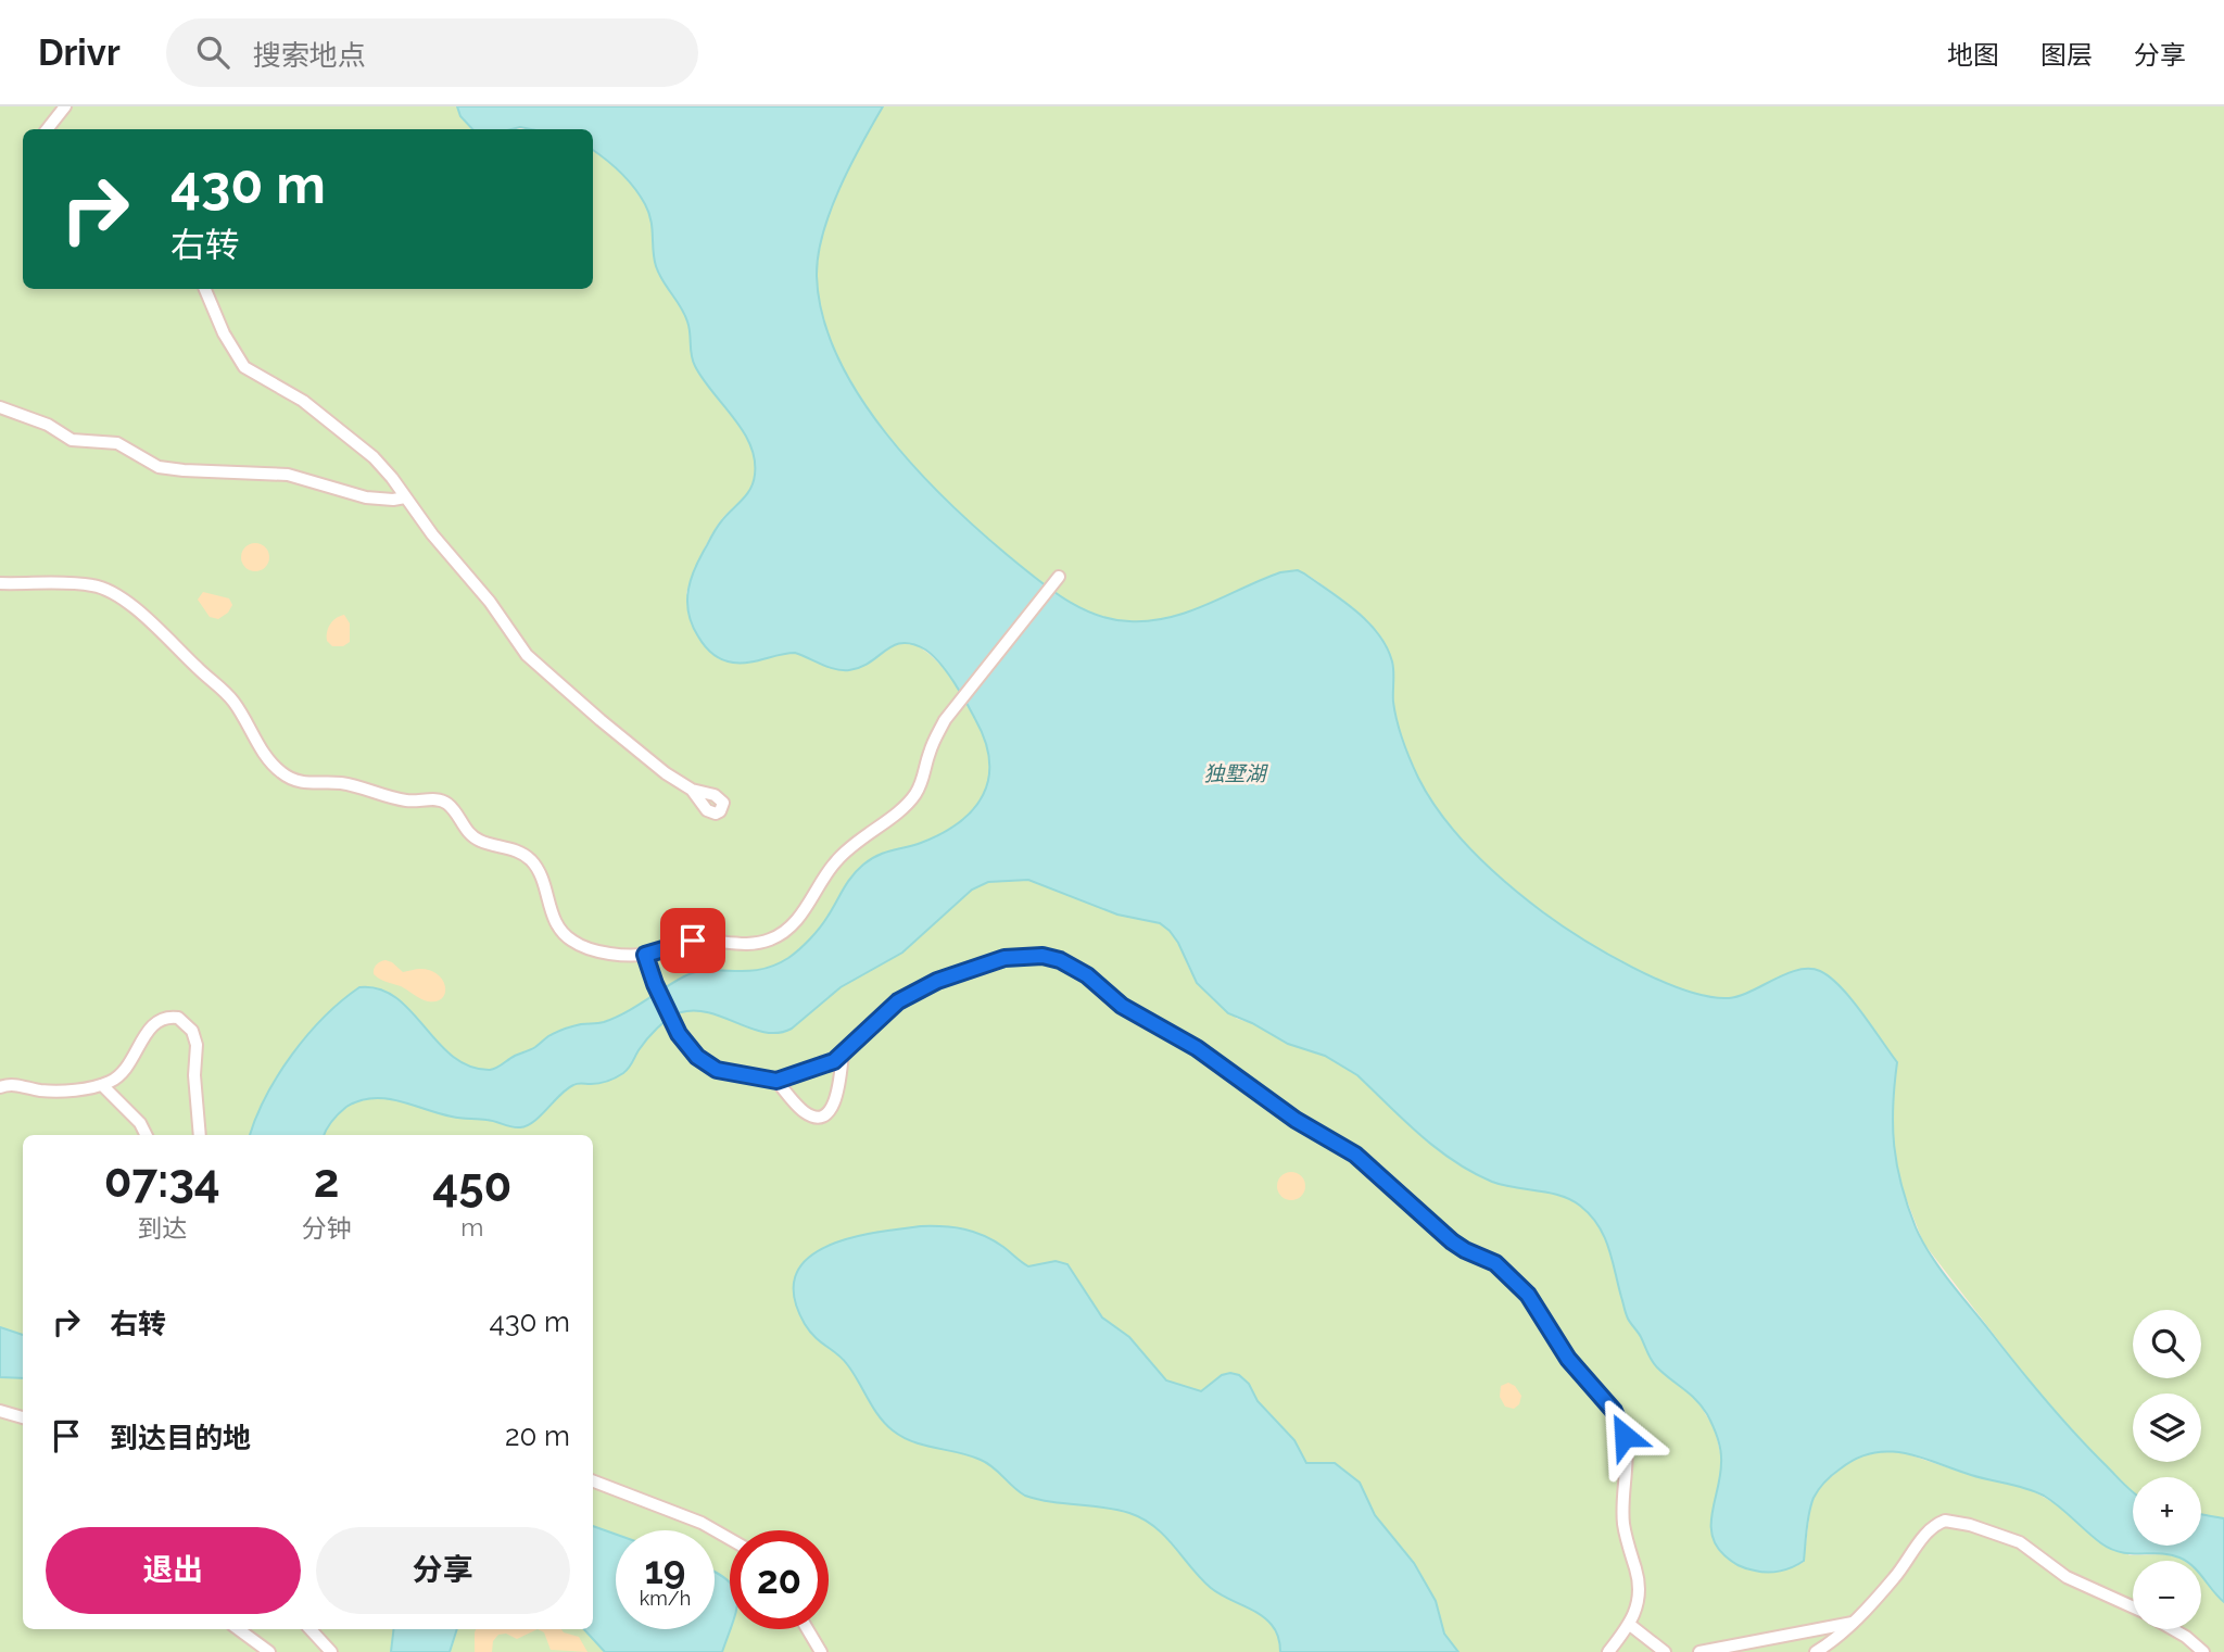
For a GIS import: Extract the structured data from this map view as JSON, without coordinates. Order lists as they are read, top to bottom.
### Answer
{
  "water": ["独墅湖"],
  "page": {
    "header": "Drivr",
    "search": "搜索地点",
    "nav": ["地图", "图层", "分享"],
    "turn": ["430 m", "右转"],
    "eta": [
      "07:34",
      "到达",
      "2",
      "分钟",
      "450",
      "m"
    ],
    "list": [
      {
        "name": "右转",
        "value": "430 m"
      },
      {
        "name": "到达目的地",
        "value": "20 m"
      }
    ],
    "map_buttons": ["+", "−"],
    "buttons": ["退出", "分享"],
    "speed": "19 km/h",
    "limit": "20"
  }
}
